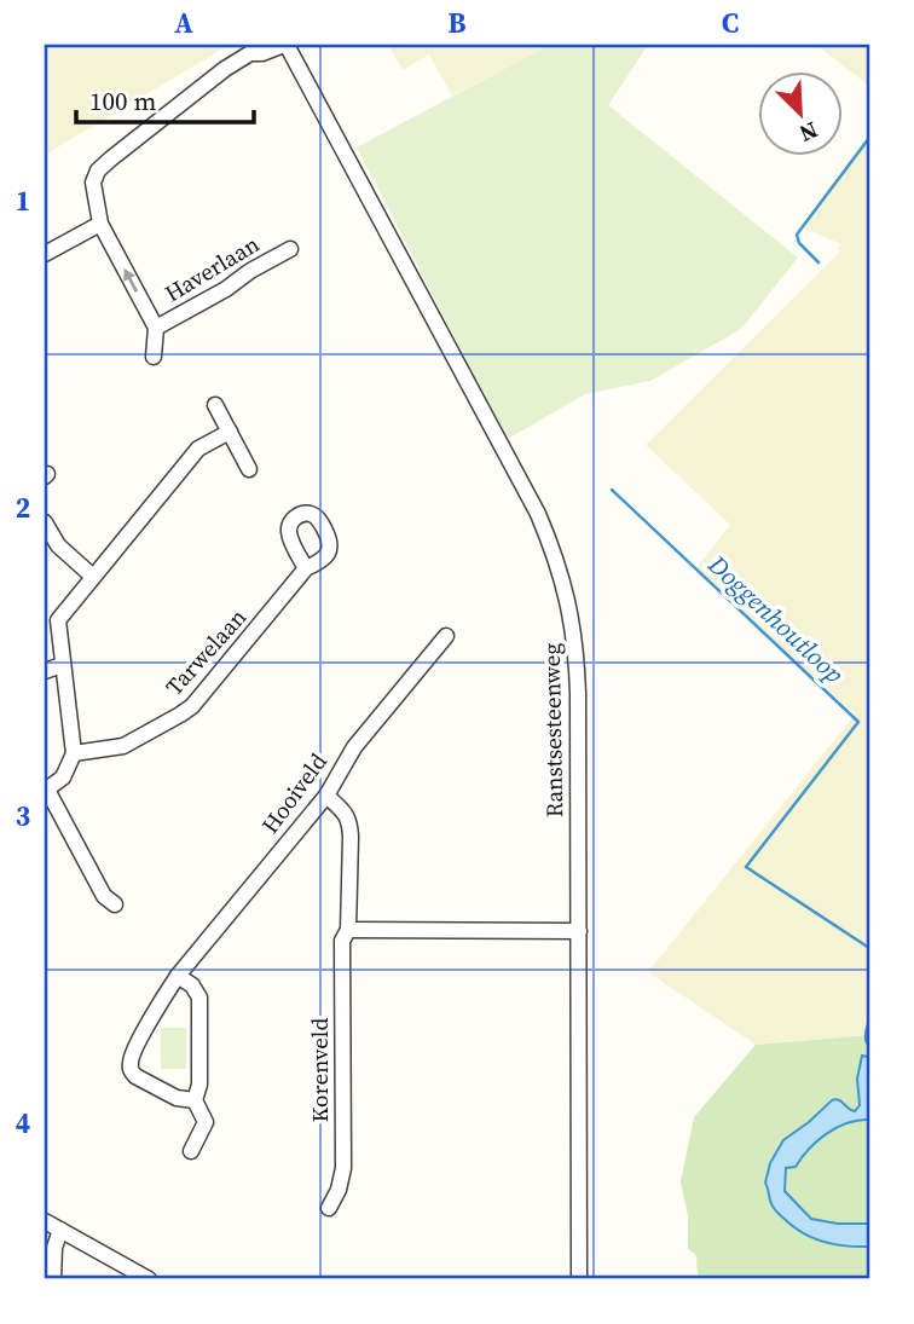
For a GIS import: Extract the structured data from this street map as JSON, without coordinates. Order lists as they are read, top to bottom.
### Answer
{
  "streets": {
    "street": [
      "Haverlaan",
      "Tarwelaan",
      "Ranstsesteenweg",
      "Hooiveld",
      "Korenveld"
    ]
  },
  "crossings": [
    ["Hooiveld", "Korenveld"]
  ],
  "water": ["Doggenhoutloop"],
  "scale_bar": "100 m",
  "north": "bottom right",
  "grid": {
    "columns": ["A", "B", "C"],
    "rows": [
      "1",
      "2",
      "3",
      "4"
    ]
  }
}
